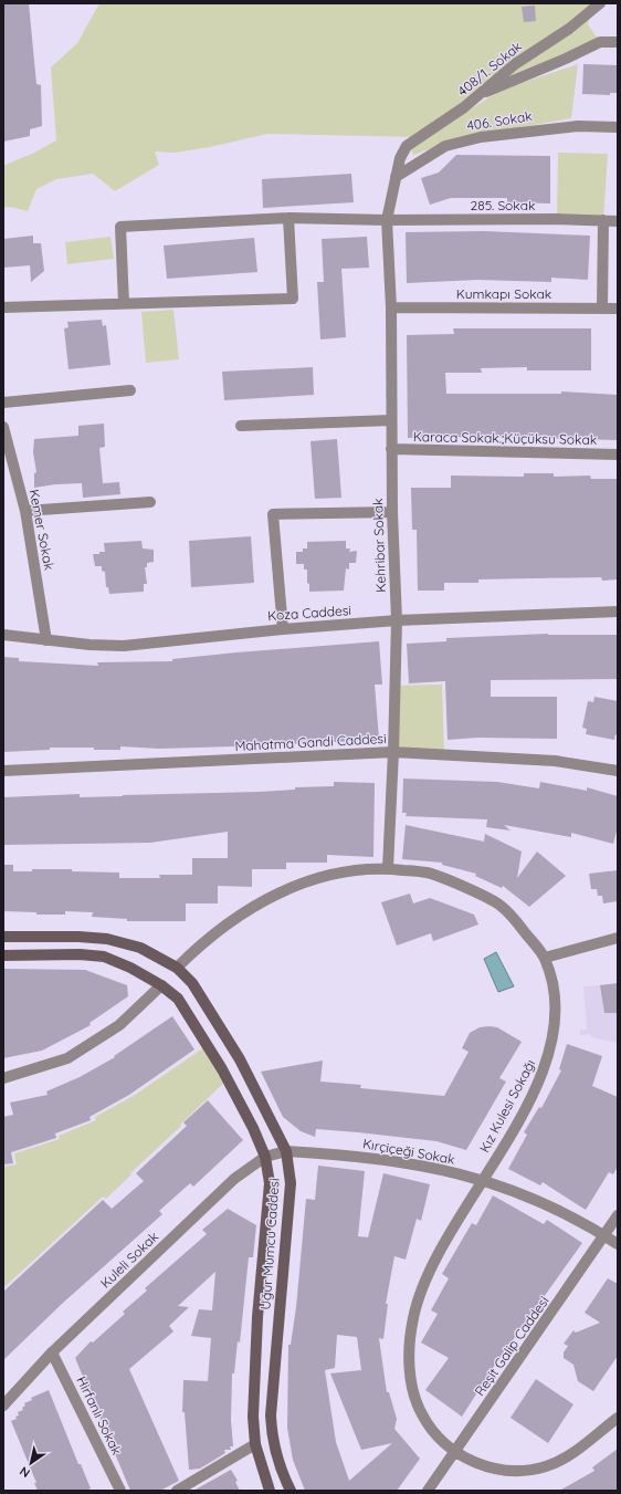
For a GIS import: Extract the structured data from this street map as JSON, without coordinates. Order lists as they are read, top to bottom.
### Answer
{
  "streets": {
    "main road": ["Uğur Mumcu Caddesi"],
    "street": [
      "408/1. Sokak",
      "406. Sokak",
      "285. Sokak",
      "Kumkapı Sokak",
      "Karaca Sokak.;Küçüksu Sokak",
      "Kemer Sokak",
      "Kehribar Sokak",
      "Koza Caddesi",
      "Mahatma Gandi Caddesi",
      "Kız Kulesi Sokağı",
      "Kırçiçeği Sokak",
      "Kuleli Sokak",
      "Reşit Galip Caddesi",
      "Hirfanlı Sokak"
    ]
  },
  "crossings": [
    ["408/1. Sokak", "Kehribar Sokak"],
    ["406. Sokak", "Kehribar Sokak"],
    ["285. Sokak", "Kehribar Sokak"],
    ["Kumkapı Sokak", "Kehribar Sokak"],
    ["Karaca Sokak.;Küçüksu Sokak", "Kehribar Sokak"],
    ["Kemer Sokak", "Koza Caddesi"],
    ["Kehribar Sokak", "Koza Caddesi"],
    ["Kehribar Sokak", "Mahatma Gandi Caddesi"],
    ["Kehribar Sokak", "Kız Kulesi Sokağı"],
    ["Kız Kulesi Sokağı", "Kırçiçeği Sokak"],
    ["Kız Kulesi Sokağı", "Uğur Mumcu Caddesi"],
    ["Kız Kulesi Sokağı", "Reşit Galip Caddesi"],
    ["Kırçiçeği Sokak", "Uğur Mumcu Caddesi"],
    ["Kırçiçeği Sokak", "Kuleli Sokak"],
    ["Kırçiçeği Sokak", "Reşit Galip Caddesi"],
    ["Uğur Mumcu Caddesi", "Kuleli Sokak"],
    ["Kuleli Sokak", "Hirfanlı Sokak"]
  ],
  "north": "bottom left"
}
